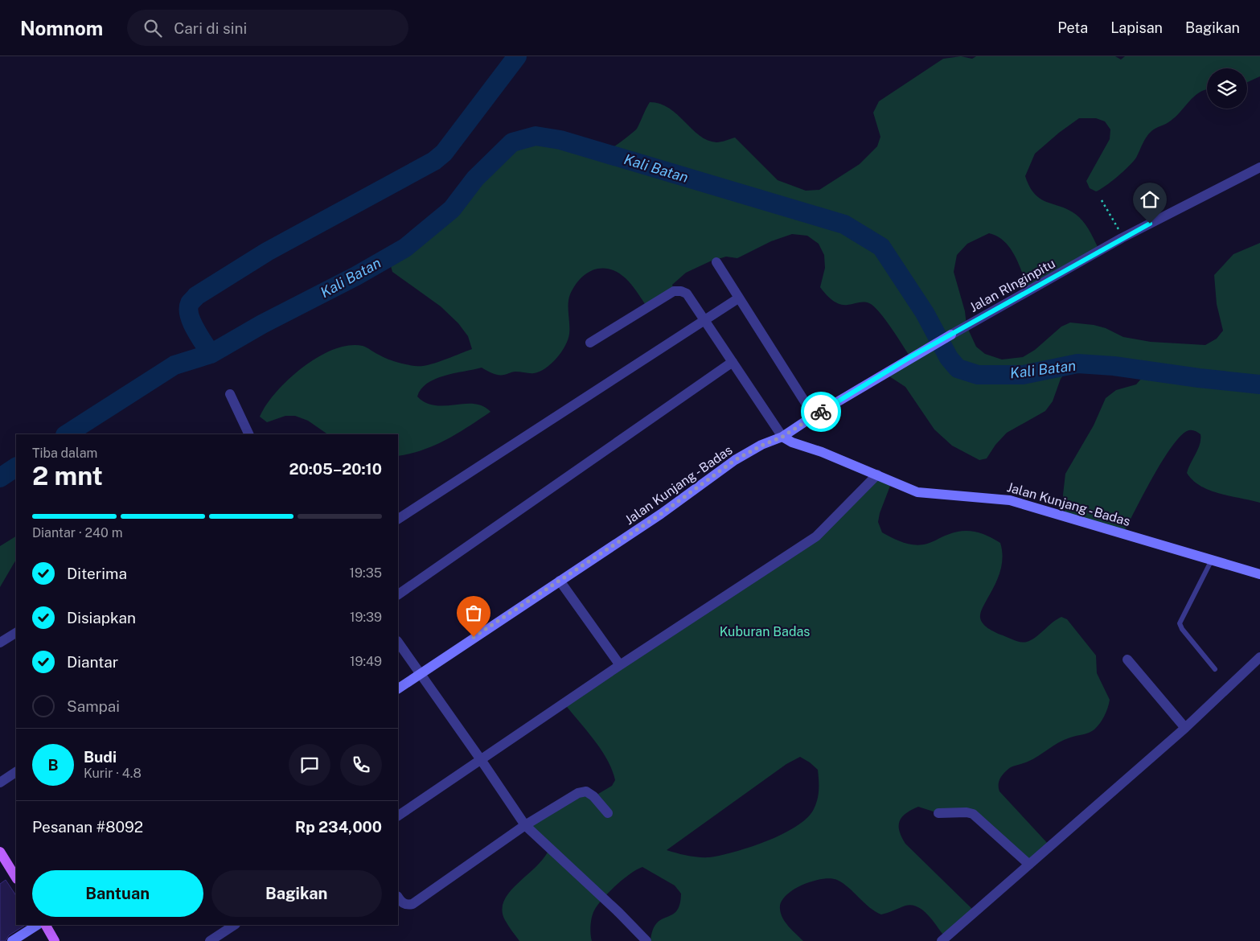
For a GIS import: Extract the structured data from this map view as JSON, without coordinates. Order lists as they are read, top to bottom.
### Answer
{
  "streets": {
    "main road": ["Jalan RInginpitu", "Jalan Kunjang - Badas"]
  },
  "crossings": [
    ["Jalan RInginpitu", "Jalan Kunjang - Badas"]
  ],
  "water": ["Kali Batan"],
  "parks": ["Kuburan Badas"],
  "page": {
    "header": "Nomnom",
    "search": "Cari di sini",
    "nav": ["Peta", "Lapisan", "Bagikan"],
    "heading": ["2 mnt", "Tiba dalam", "20:05–20:10"],
    "panel": [
      "Budi",
      "Kurir · 4.8",
      "Pesanan #8092",
      "Rp 234,000"
    ],
    "bar": "Diantar · 240 m",
    "list": [
      ["Diterima", "19:35"],
      ["Disiapkan", "19:39"],
      ["Diantar", "19:49"],
      "Sampai"
    ],
    "round": "B",
    "buttons": ["Bantuan", "Bagikan"]
  }
}
